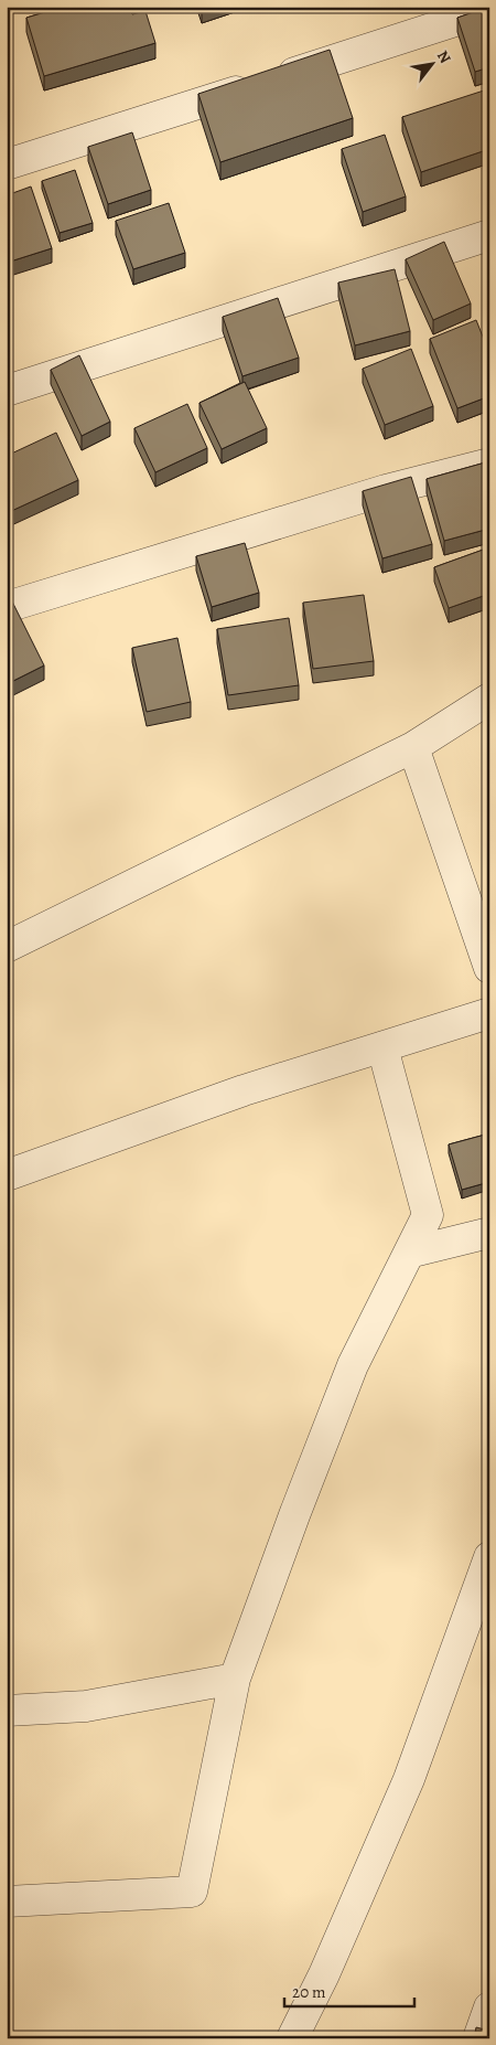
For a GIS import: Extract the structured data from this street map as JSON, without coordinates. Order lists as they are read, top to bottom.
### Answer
{
  "scale_bar": "20 m",
  "north": "top right"
}
